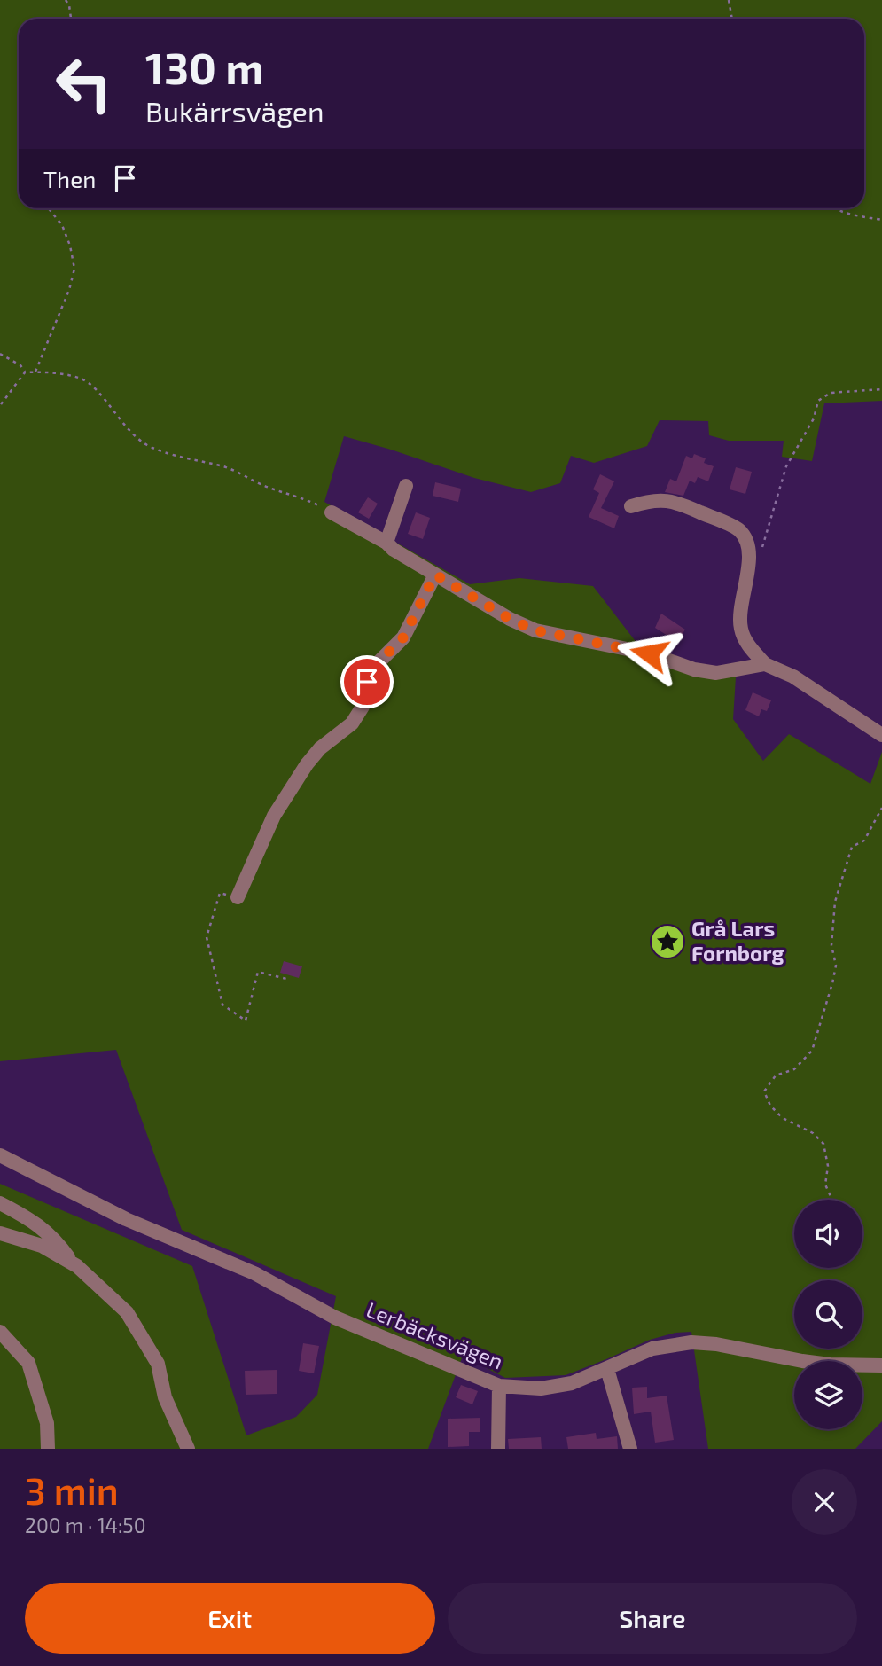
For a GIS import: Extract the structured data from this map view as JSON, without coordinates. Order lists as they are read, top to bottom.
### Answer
{
  "streets": {
    "street": ["Lerbäcksvägen"]
  },
  "places": {
    "place": ["Grå Lars Fornborg"]
  },
  "page": {
    "turn": ["130 m", "Bukärrsvägen"],
    "then": "Then",
    "heading": ["3 min", "200 m · 14:50"],
    "buttons": ["Exit", "Share"]
  }
}
